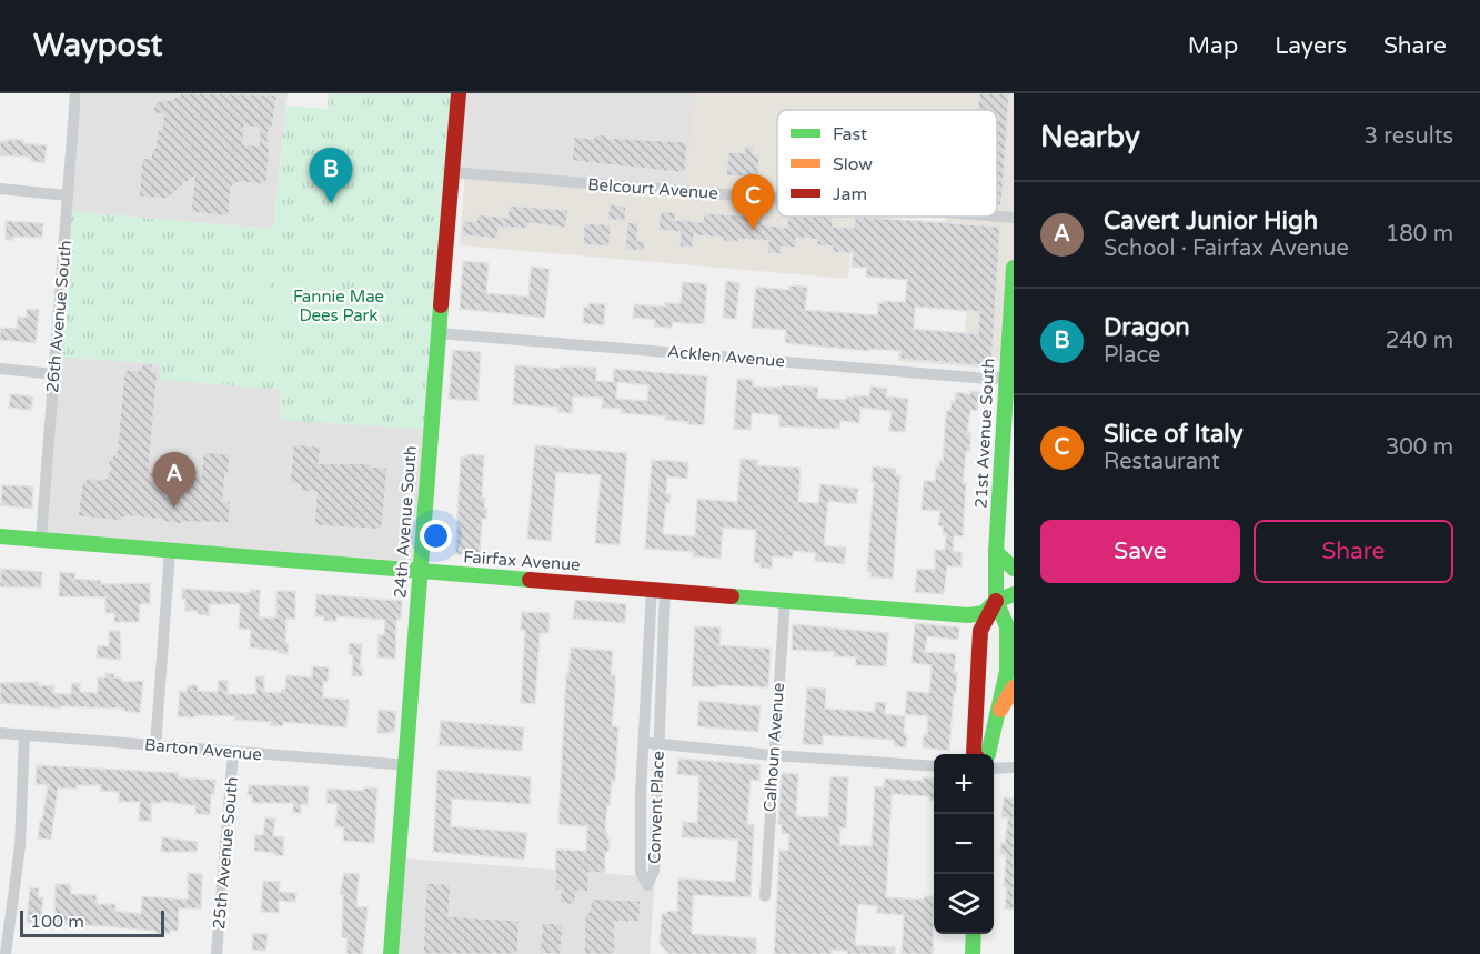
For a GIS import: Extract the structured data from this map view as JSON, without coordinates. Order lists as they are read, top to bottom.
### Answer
{
  "streets": {
    "street": [
      "Belcourt Avenue",
      "26th Avenue South",
      "Acklen Avenue",
      "21st Avenue South",
      "24th Avenue South",
      "Fairfax Avenue",
      "Calhoun Avenue",
      "Barton Avenue",
      "Convent Place",
      "25th Avenue South"
    ]
  },
  "crossings": [
    ["Belcourt Avenue", "24th Avenue South"],
    ["26th Avenue South", "Fairfax Avenue"],
    ["Acklen Avenue", "21st Avenue South"],
    ["Acklen Avenue", "24th Avenue South"],
    ["21st Avenue South", "Fairfax Avenue"],
    ["24th Avenue South", "Fairfax Avenue"],
    ["24th Avenue South", "Barton Avenue"],
    ["Fairfax Avenue", "Calhoun Avenue"],
    ["Fairfax Avenue", "Convent Place"],
    ["Barton Avenue", "25th Avenue South"]
  ],
  "parks": ["Fannie Mae Dees Park"],
  "legend": ["Fast", "Slow", "Jam"],
  "scale_bar": "100 m",
  "page": {
    "header": "Waypost",
    "nav": ["Map", "Layers", "Share"],
    "heading": ["Nearby", "3 results"],
    "pins": ["B", "C", "A"],
    "list": [
      {
        "mark": "A",
        "name": "Cavert Junior High",
        "note": "School · Fairfax Avenue",
        "value": "180 m"
      },
      {
        "mark": "B",
        "name": "Dragon",
        "note": "Place",
        "value": "240 m"
      },
      {
        "mark": "C",
        "name": "Slice of Italy",
        "note": "Restaurant",
        "value": "300 m"
      }
    ],
    "buttons": ["Save", "Share"],
    "map_buttons": ["+", "−"],
    "scale": "100 m"
  }
}
